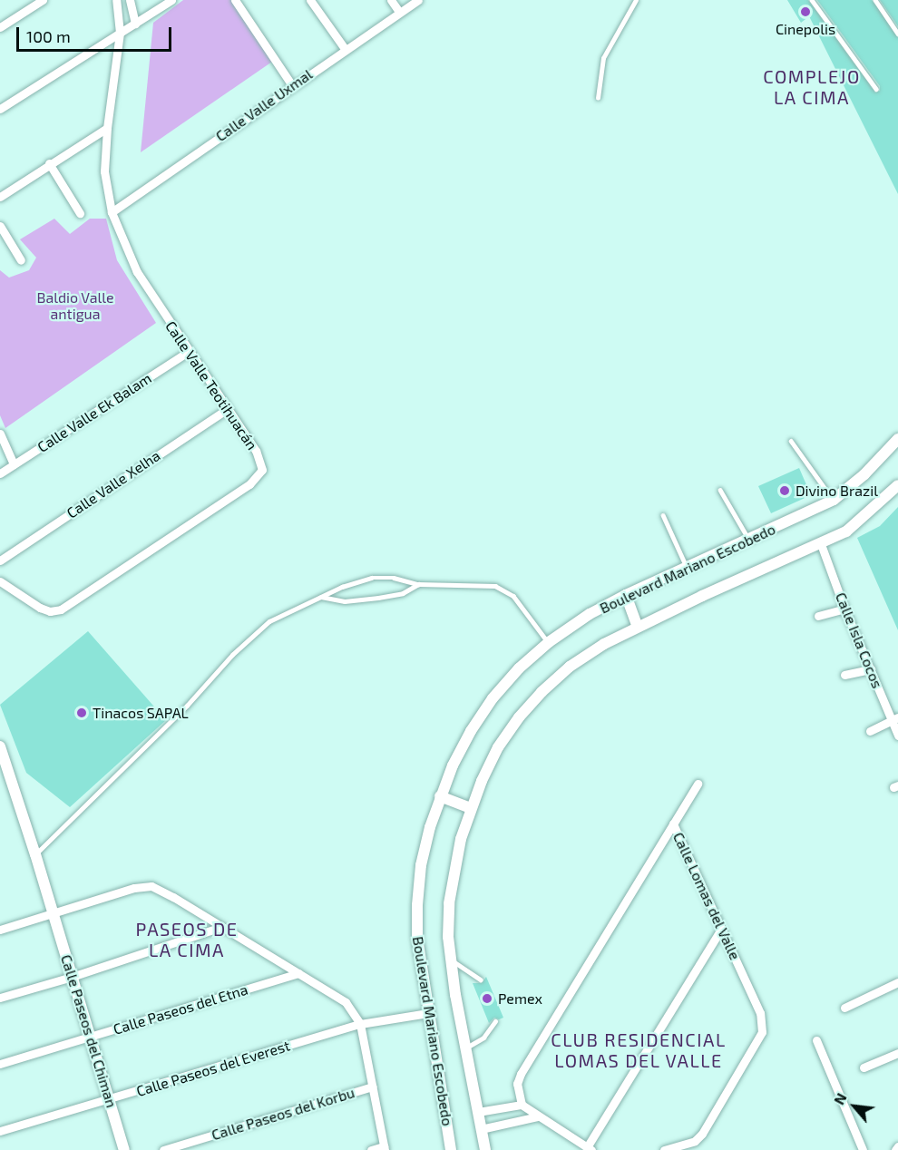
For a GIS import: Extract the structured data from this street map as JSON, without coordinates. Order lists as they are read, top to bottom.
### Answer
{
  "streets": {
    "street": [
      "Calle Valle Uxmal",
      "Calle Valle Teotihuacán",
      "Calle Valle Ek Balam",
      "Calle Valle Xelha",
      "Boulevard Mariano Escobedo",
      "Calle Isla Cocos",
      "Calle Lomas del Valle",
      "Calle Paseos del Etna",
      "Calle Paseos del Chiman",
      "Calle Paseos del Everest",
      "Calle Paseos del Korbu"
    ]
  },
  "crossings": [
    ["Calle Valle Uxmal", "Calle Valle Teotihuacán"],
    ["Calle Valle Teotihuacán", "Calle Valle Ek Balam"],
    ["Calle Valle Teotihuacán", "Calle Valle Xelha"],
    ["Boulevard Mariano Escobedo", "Calle Isla Cocos"],
    ["Boulevard Mariano Escobedo", "Calle Paseos del Everest"],
    ["Calle Paseos del Etna", "Calle Paseos del Chiman"],
    ["Calle Paseos del Chiman", "Calle Paseos del Everest"]
  ],
  "districts": ["COMPLEJO LA CIMA", "PASEOS DE LA CIMA", "CLUB RESIDENCIAL LOMAS DEL VALLE"],
  "parks": ["Baldio Valle antigua"],
  "places": [
    "Cinepolis",
    "Divino Brazil",
    "Tinacos SAPAL",
    "Pemex"
  ],
  "scale_bar": "100 m",
  "north": "top left"
}
